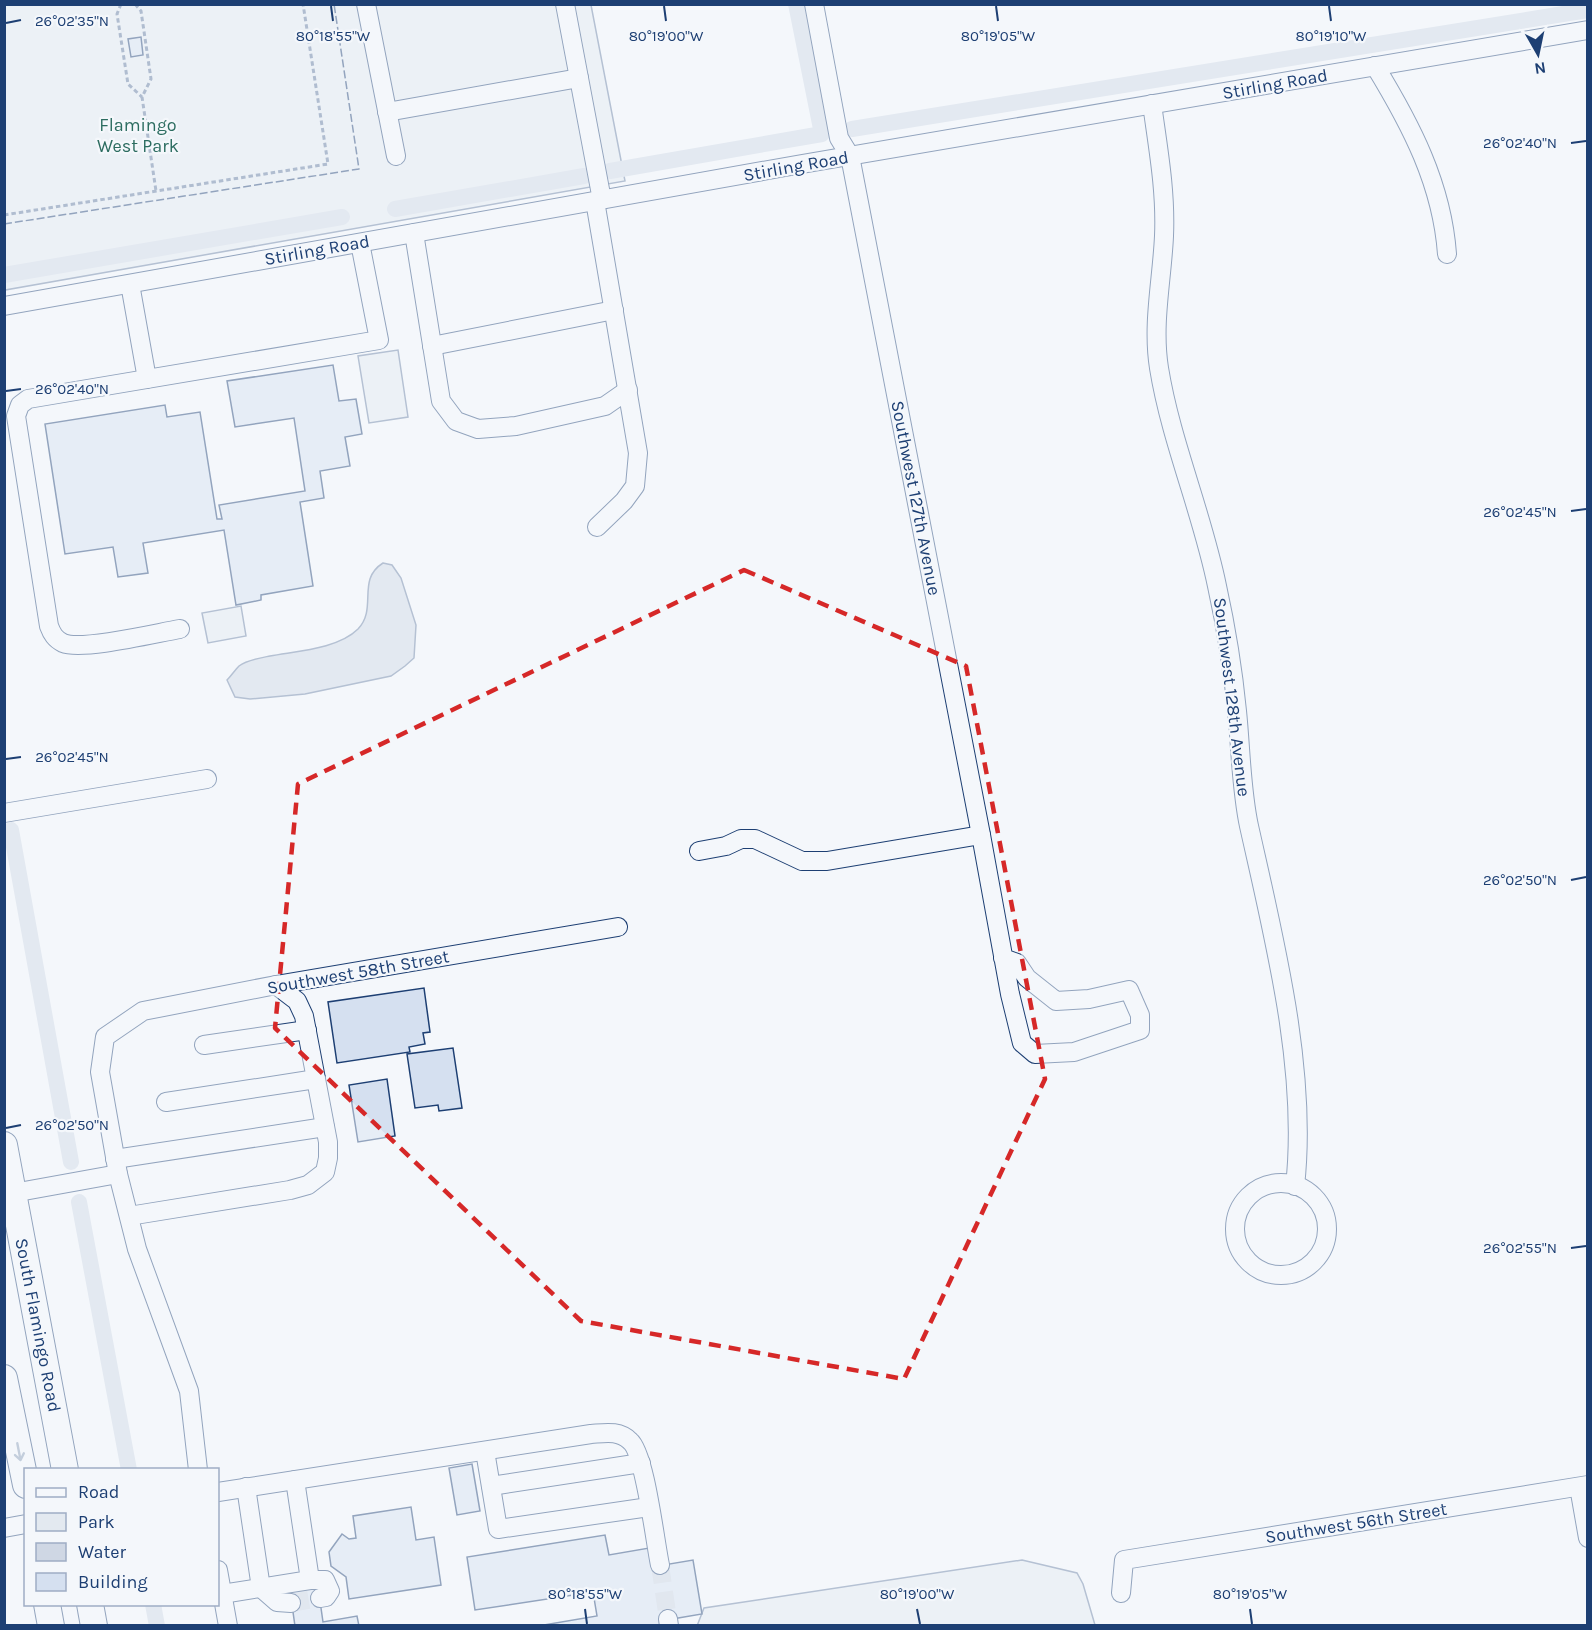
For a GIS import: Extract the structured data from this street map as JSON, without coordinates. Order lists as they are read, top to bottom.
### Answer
{
  "streets": {
    "highway": ["South Flamingo Road"],
    "street": [
      "Stirling Road",
      "Southwest 127th Avenue",
      "Southwest 128th Avenue",
      "Southwest 58th Street",
      "Southwest 56th Street"
    ]
  },
  "crossings": [
    ["Stirling Road", "Southwest 127th Avenue"],
    ["Stirling Road", "Southwest 128th Avenue"]
  ],
  "parks": ["Flamingo West Park"],
  "legend": [
    "Road",
    "Park",
    "Water",
    "Building"
  ],
  "north": "bottom",
  "coordinates": [
    "26°02'35\"N",
    "80°18'55\"W",
    "80°19'00\"W",
    "80°19'05\"W",
    "80°19'10\"W",
    "26°02'40\"N",
    "26°02'45\"N",
    "26°02'50\"N",
    "26°02'55\"N"
  ]
}
